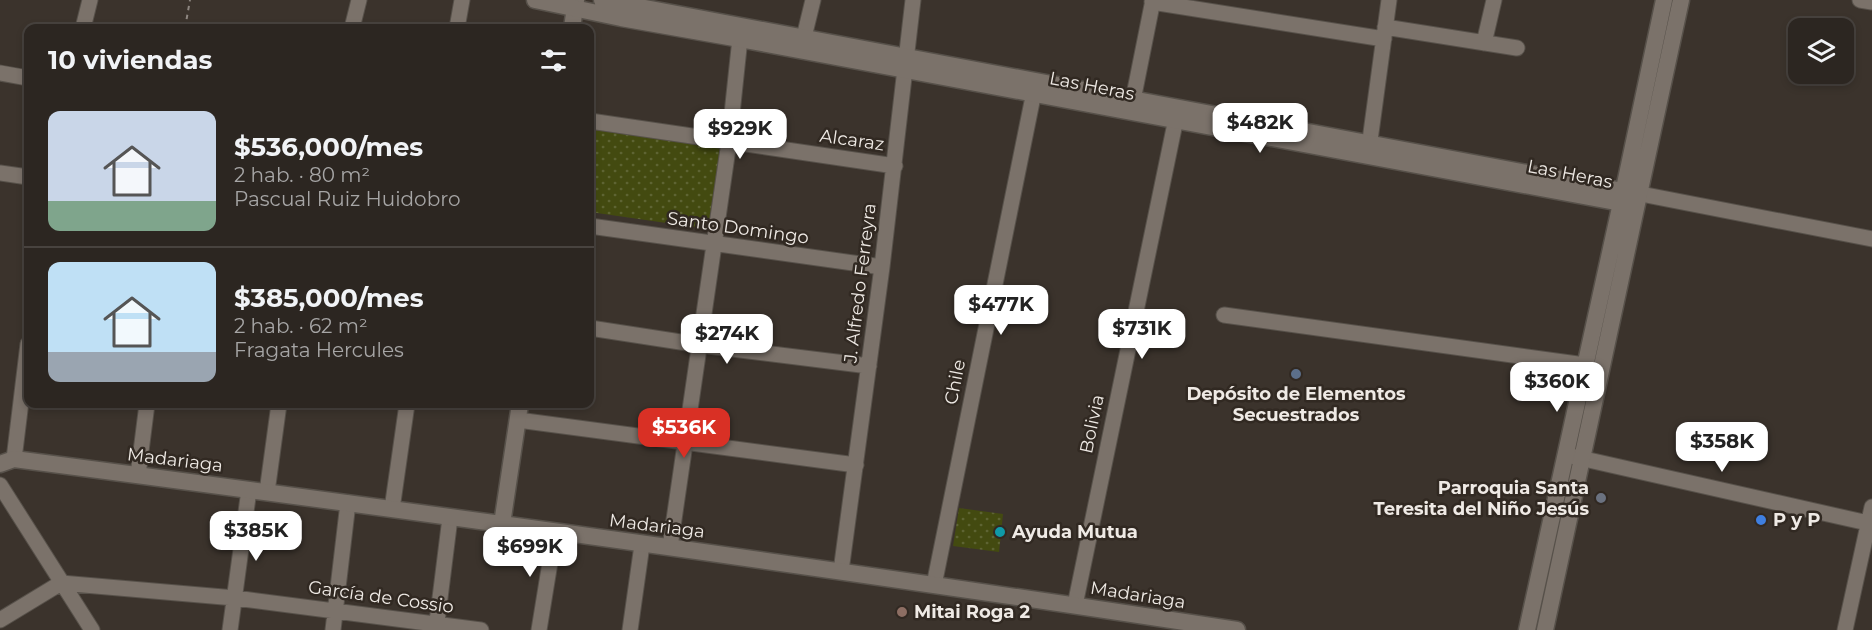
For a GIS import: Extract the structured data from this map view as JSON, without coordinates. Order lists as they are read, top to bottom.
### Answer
{
  "streets": {
    "main road": ["Las Heras", "Madariaga"],
    "street": [
      "Alcaraz",
      "Santo Domingo",
      "J. Alfredo Ferreyra",
      "Chile",
      "Bolivia",
      "García de Cossio"
    ]
  },
  "crossings": [
    ["Las Heras", "J. Alfredo Ferreyra"],
    ["Las Heras", "Chile"],
    ["Las Heras", "Bolivia"],
    ["Alcaraz", "J. Alfredo Ferreyra"],
    ["Santo Domingo", "J. Alfredo Ferreyra"],
    ["J. Alfredo Ferreyra", "Madariaga"],
    ["Chile", "Madariaga"],
    ["Bolivia", "Madariaga"]
  ],
  "places": [
    "Depósito de Elementos Secuestrados",
    "Parroquia Santa Teresita del Niño Jesús",
    "P y P",
    "Ayuda Mutua",
    "Mitai Roga 2"
  ],
  "page": {
    "heading": "10 viviendas",
    "list": [
      {
        "name": "$536,000/mes",
        "note": "2 hab. · 80 m² · Pascual Ruiz Huidobro"
      },
      {
        "name": "$385,000/mes",
        "note": "2 hab. · 62 m² · Fragata Hercules"
      }
    ],
    "price": [
      "$482K",
      "$929K",
      "$477K",
      "$731K",
      "$274K",
      "$360K",
      "$536K",
      "$358K",
      "$385K",
      "$699K"
    ]
  }
}
